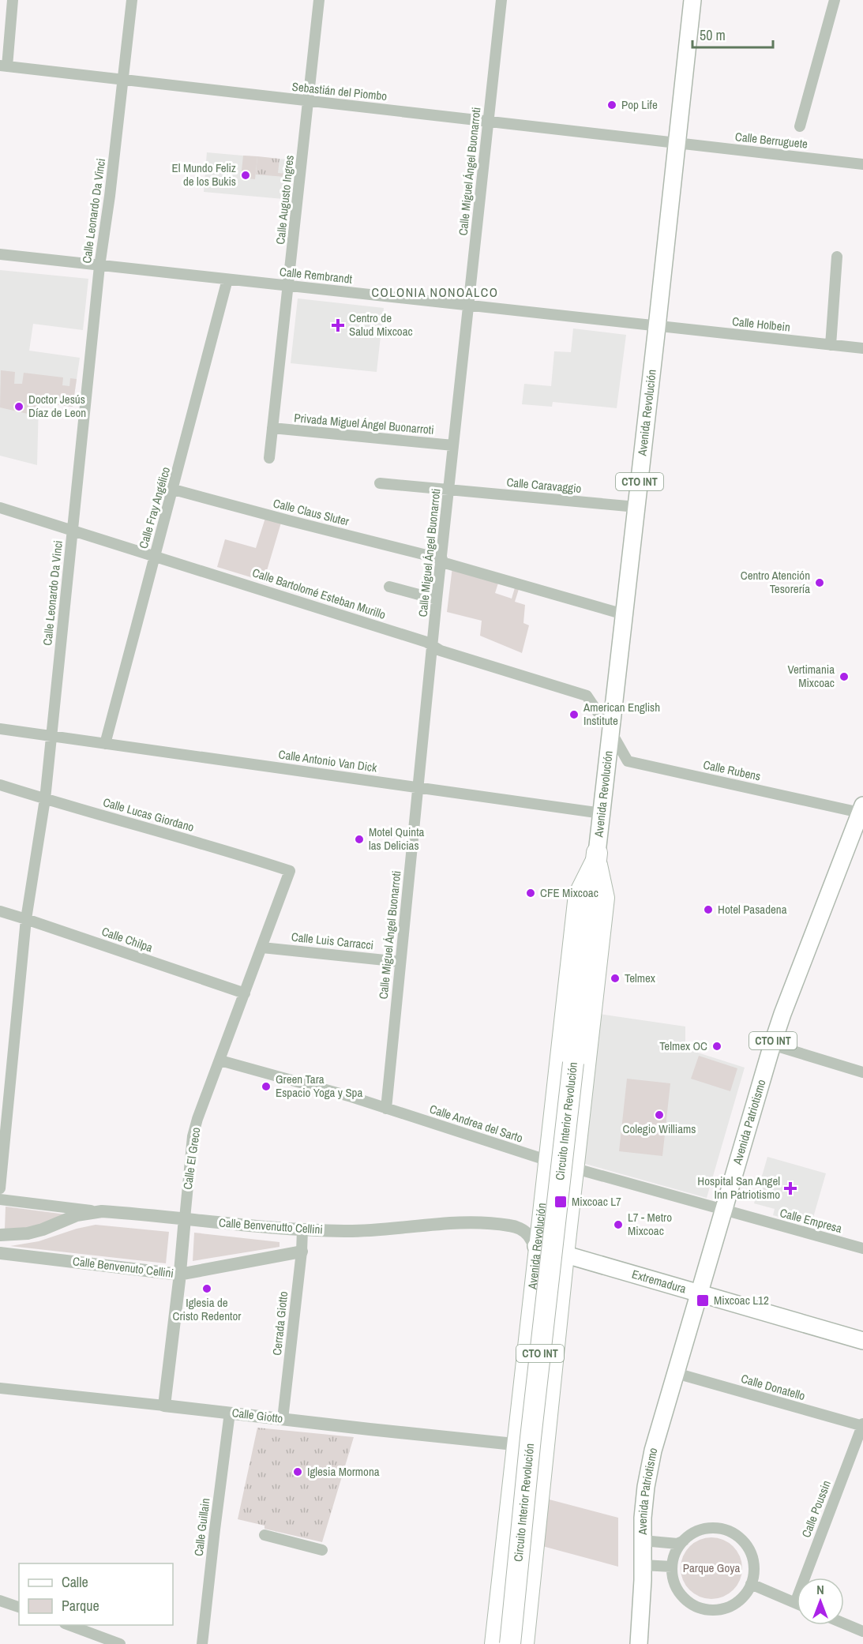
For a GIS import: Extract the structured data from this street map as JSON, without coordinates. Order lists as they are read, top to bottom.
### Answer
{
  "streets": {
    "highway": ["CTO INT", "Circuito Interior Revolución"],
    "main road": ["Avenida Revolución", "Avenida Patriotismo", "Extremadura"],
    "street": [
      "Sebastián del Piombo",
      "Calle Berruguete",
      "Calle Miguel Ángel Buonarroti",
      "Calle Augusto Ingres",
      "Calle Leonardo Da Vinci",
      "Calle Rembrandt",
      "Calle Holbein",
      "Privada Miguel Ángel Buonarroti",
      "Calle Caravaggio",
      "Calle Fray Angélico",
      "Calle Claus Sluter",
      "Calle Bartolomé Esteban Murillo",
      "Calle Antonio Van Dick",
      "Calle Rubens",
      "Calle Lucas Giordano",
      "Calle Chilpa",
      "Calle Luis Carracci",
      "Calle Andrea del Sarto",
      "Calle El Greco",
      "Calle Empresa",
      "Calle Benvenutto Cellini",
      "Calle Benvenuto Cellini",
      "Cerrada Giotto",
      "Calle Donatello",
      "Calle Giotto",
      "Calle Poussin",
      "Calle Guillain"
    ]
  },
  "crossings": [
    ["Sebastián del Piombo", "Calle Berruguete"],
    ["Sebastián del Piombo", "Calle Miguel Ángel Buonarroti"],
    ["Sebastián del Piombo", "Calle Augusto Ingres"],
    ["Sebastián del Piombo", "Calle Leonardo Da Vinci"],
    ["Sebastián del Piombo", "Avenida Revolución"],
    ["Calle Berruguete", "Avenida Revolución"],
    ["Calle Miguel Ángel Buonarroti", "Calle Rembrandt"],
    ["Calle Miguel Ángel Buonarroti", "Privada Miguel Ángel Buonarroti"],
    ["Calle Miguel Ángel Buonarroti", "Calle Caravaggio"],
    ["Calle Miguel Ángel Buonarroti", "Calle Claus Sluter"],
    ["Calle Miguel Ángel Buonarroti", "Calle Bartolomé Esteban Murillo"],
    ["Calle Miguel Ángel Buonarroti", "Calle Antonio Van Dick"],
    ["Calle Miguel Ángel Buonarroti", "Calle Luis Carracci"],
    ["Calle Miguel Ángel Buonarroti", "Calle Andrea del Sarto"],
    ["Calle Augusto Ingres", "Calle Rembrandt"],
    ["Calle Augusto Ingres", "Privada Miguel Ángel Buonarroti"],
    ["Calle Leonardo Da Vinci", "Calle Rembrandt"],
    ["Calle Leonardo Da Vinci", "Calle Bartolomé Esteban Murillo"],
    ["Calle Leonardo Da Vinci", "Calle Antonio Van Dick"],
    ["Calle Leonardo Da Vinci", "Calle Lucas Giordano"],
    ["Calle Leonardo Da Vinci", "Calle Chilpa"],
    ["Calle Rembrandt", "Calle Holbein"],
    ["Calle Rembrandt", "Avenida Revolución"],
    ["Calle Rembrandt", "Calle Fray Angélico"],
    ["Calle Holbein", "Avenida Revolución"],
    ["Avenida Revolución", "Calle Caravaggio"],
    ["Avenida Revolución", "Calle Claus Sluter"],
    ["Avenida Revolución", "Calle Bartolomé Esteban Murillo"],
    ["Avenida Revolución", "Calle Antonio Van Dick"],
    ["Avenida Revolución", "Calle Rubens"],
    ["Avenida Revolución", "Circuito Interior Revolución"],
    ["Avenida Revolución", "Calle Andrea del Sarto"],
    ["Avenida Revolución", "Calle Benvenutto Cellini"],
    ["Avenida Revolución", "Extremadura"],
    ["Avenida Revolución", "Calle Giotto"],
    ["Calle Fray Angélico", "Calle Claus Sluter"],
    ["Calle Fray Angélico", "Calle Bartolomé Esteban Murillo"],
    ["Calle Fray Angélico", "Calle Antonio Van Dick"],
    ["Calle Bartolomé Esteban Murillo", "Calle Rubens"],
    ["Calle Rubens", "Avenida Patriotismo"],
    ["Calle Lucas Giordano", "Calle El Greco"],
    ["Calle Chilpa", "Calle El Greco"],
    ["Calle Luis Carracci", "Calle El Greco"],
    ["Avenida Patriotismo", "Calle Andrea del Sarto"],
    ["Avenida Patriotismo", "Calle Empresa"],
    ["Avenida Patriotismo", "Extremadura"],
    ["Avenida Patriotismo", "Calle Donatello"],
    ["Calle Andrea del Sarto", "Calle El Greco"],
    ["Calle Andrea del Sarto", "Calle Empresa"],
    ["Calle El Greco", "Calle Benvenutto Cellini"],
    ["Calle El Greco", "Calle Benvenuto Cellini"],
    ["Calle El Greco", "Calle Giotto"],
    ["Calle Benvenutto Cellini", "Extremadura"],
    ["Calle Benvenutto Cellini", "Cerrada Giotto"],
    ["Calle Benvenuto Cellini", "Cerrada Giotto"],
    ["Cerrada Giotto", "Calle Giotto"],
    ["Calle Donatello", "Calle Poussin"],
    ["Calle Giotto", "Calle Guillain"]
  ],
  "districts": ["COLONIA NONOALCO"],
  "parks": ["Parque Goya"],
  "places": {
    "other": [
      "Pop Life",
      "El Mundo Feliz de los Bukis",
      "Doctor Jesús Díaz de Leon",
      "Centro Atención Tesorería",
      "Vertimania Mixcoac",
      "American English Institute",
      "Motel Quinta las Delicias",
      "CFE Mixcoac",
      "Hotel Pasadena",
      "Telmex",
      "Telmex OC",
      "Green Tara Espacio Yoga y Spa",
      "Colegio Williams",
      "L7 - Metro Mixcoac",
      "Iglesia de Cristo Redentor",
      "Iglesia Mormona"
    ],
    "health": ["Centro de Salud Mixcoac", "Hospital San Angel Inn Patriotismo"],
    "transit": ["Mixcoac L7", "Mixcoac L12"]
  },
  "legend": ["Calle", "Parque"],
  "scale_bar": "50 m",
  "north": "top"
}
